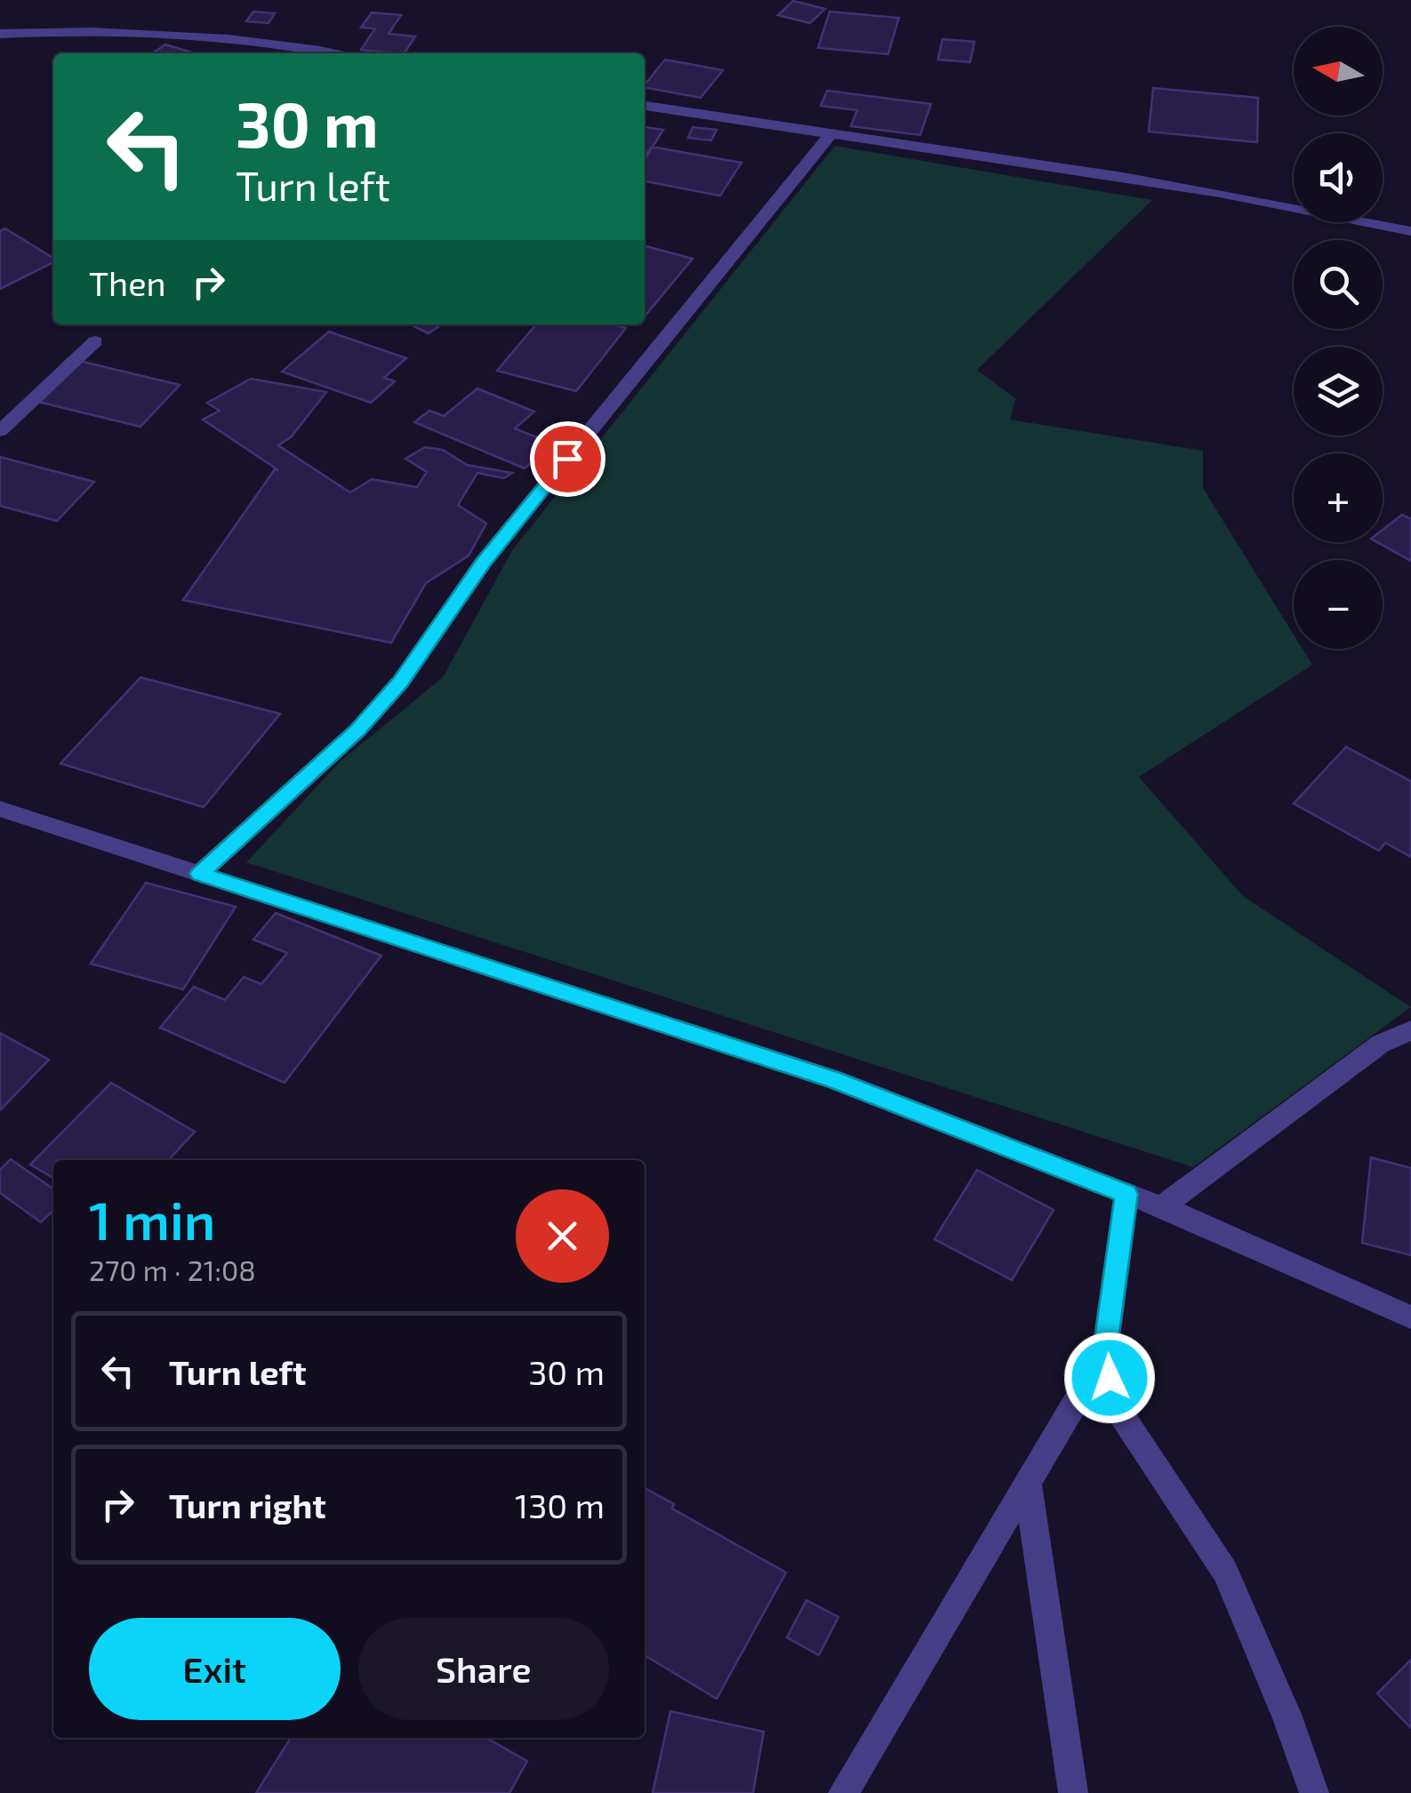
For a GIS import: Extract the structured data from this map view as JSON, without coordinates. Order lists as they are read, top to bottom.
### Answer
{
  "north": "left",
  "page": {
    "map_buttons": ["+", "−"],
    "turn": ["30 m", "Turn left"],
    "then": "Then",
    "heading": ["1 min", "270 m · 21:08"],
    "list": [
      {
        "name": "Turn left",
        "value": "30 m"
      },
      {
        "name": "Turn right",
        "value": "130 m"
      }
    ],
    "buttons": ["Exit", "Share"]
  }
}
